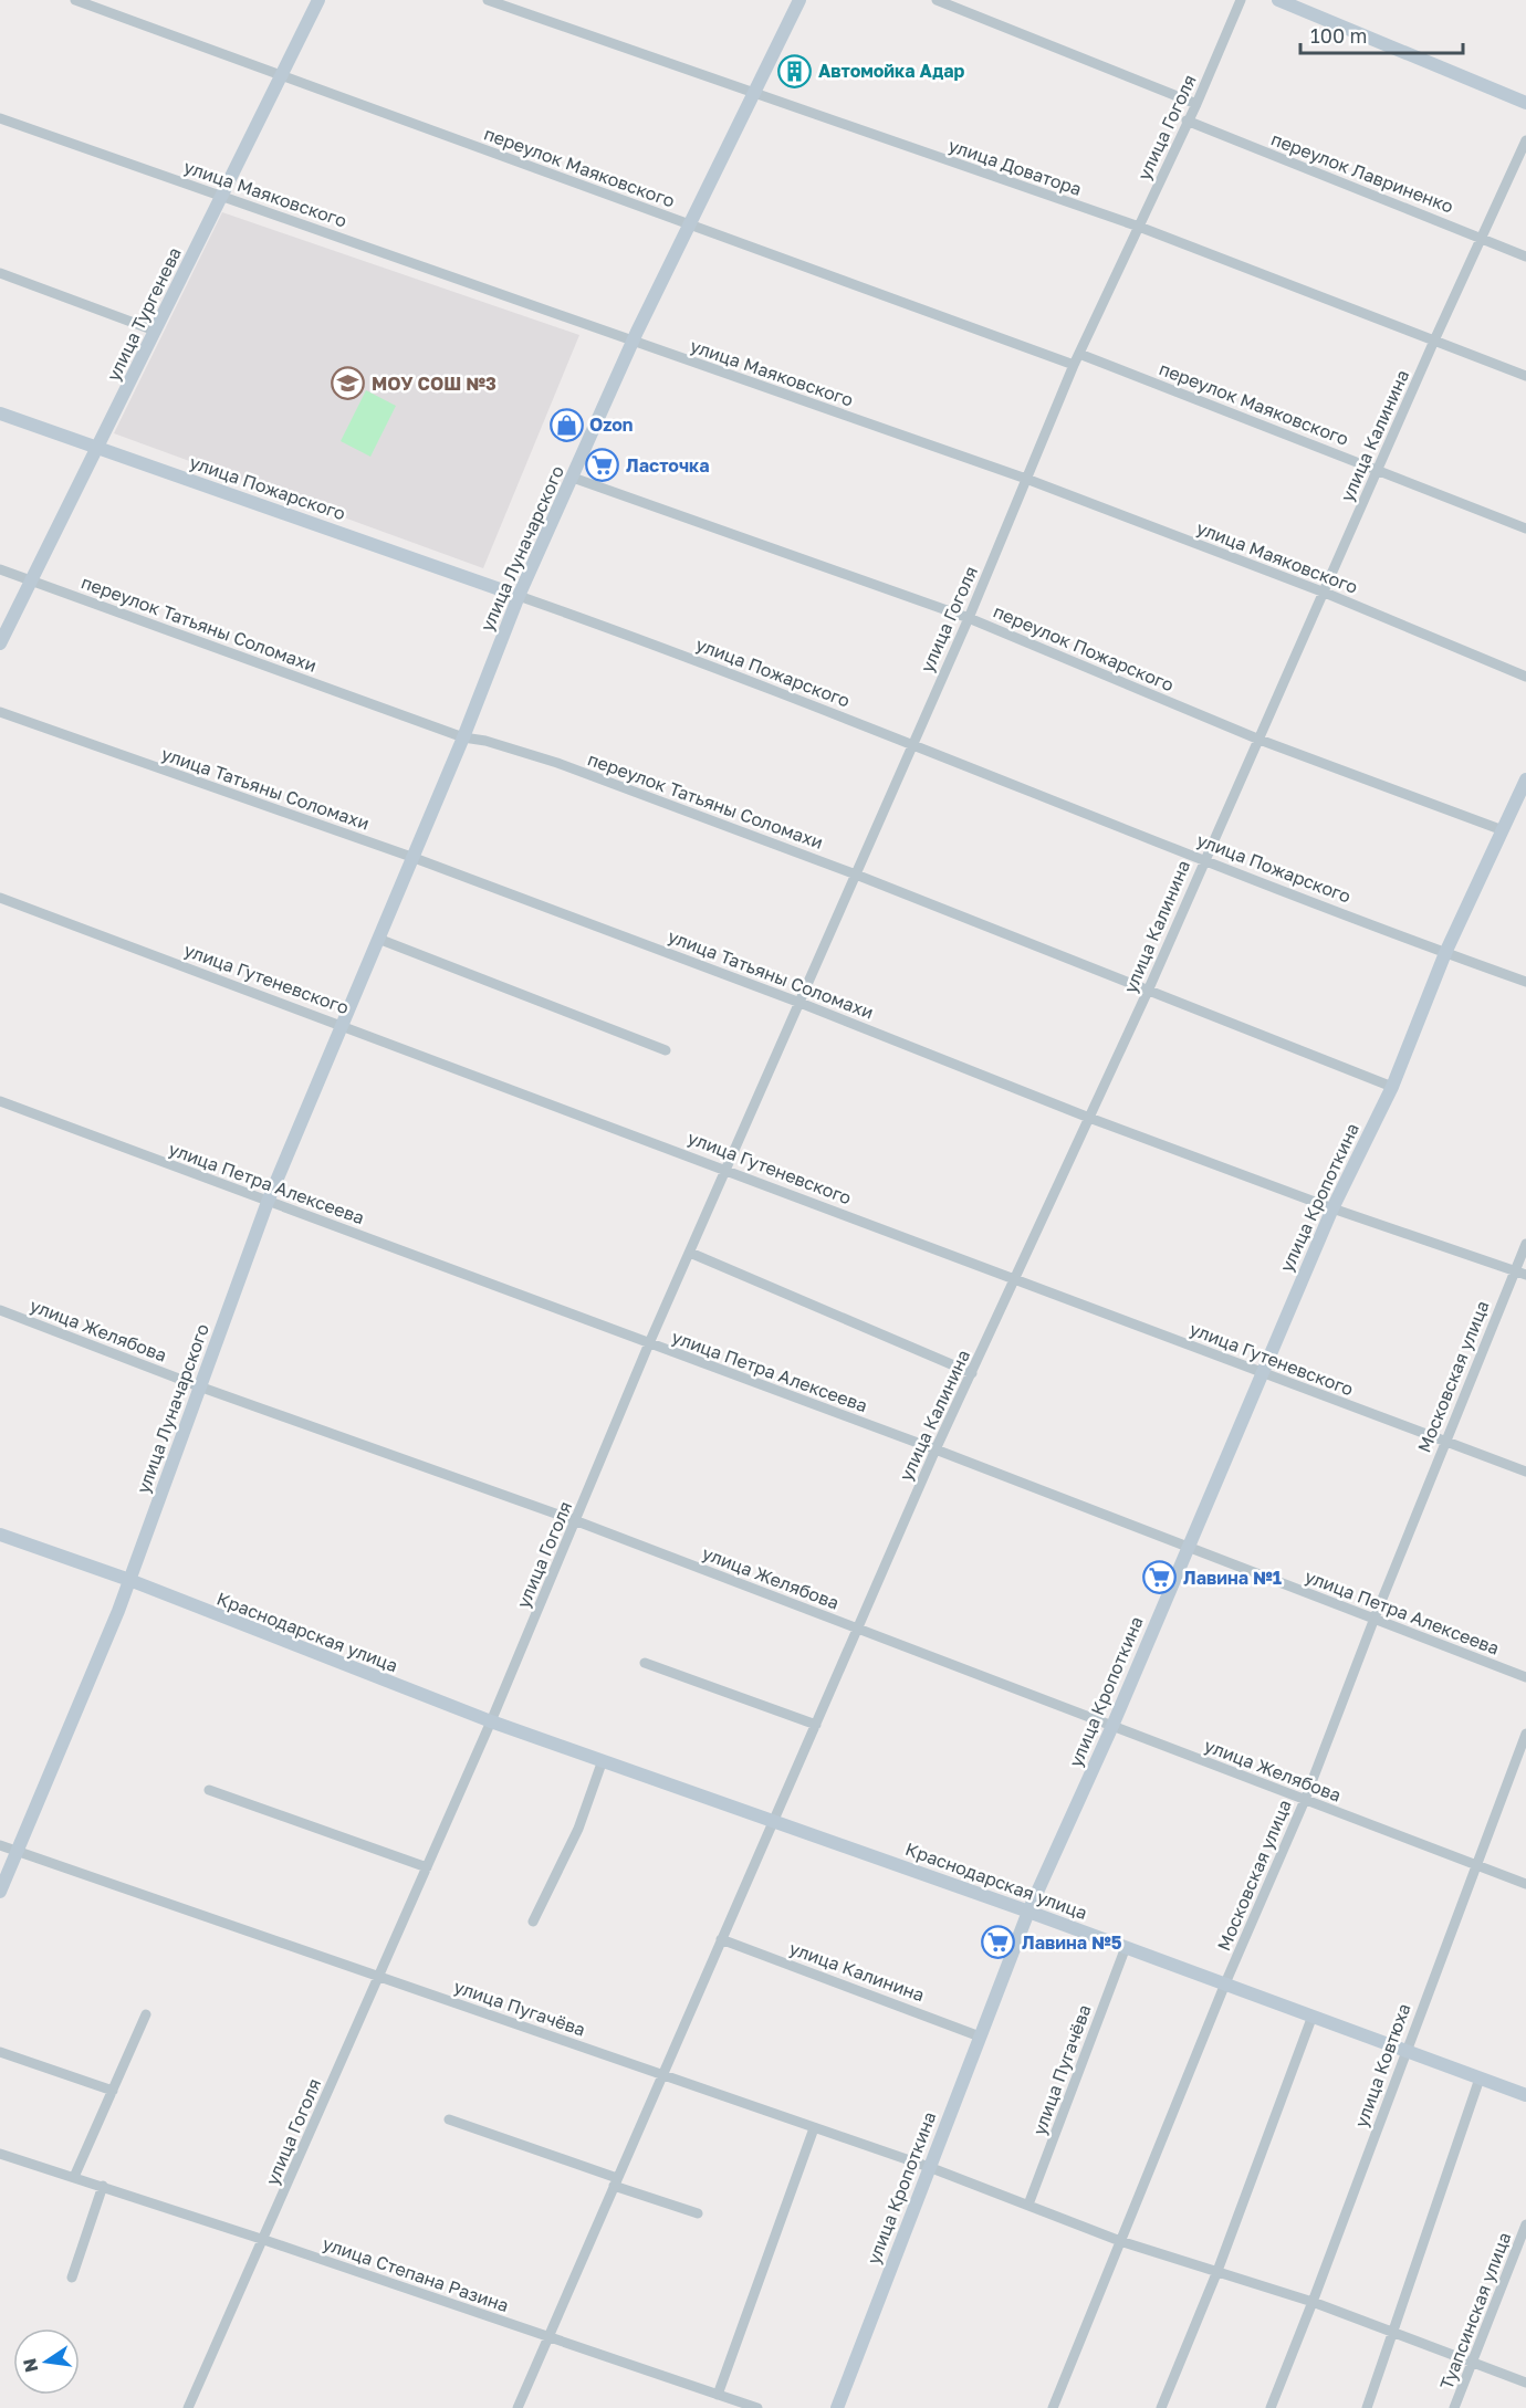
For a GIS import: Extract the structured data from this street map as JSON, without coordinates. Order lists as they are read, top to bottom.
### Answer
{
  "streets": {
    "main road": [
      "улица Тургенева",
      "улица Пожарского",
      "улица Луначарского",
      "улица Кропоткина",
      "Краснодарская улица"
    ],
    "street": [
      "улица Гоголя",
      "переулок Маяковского",
      "улица Доватора",
      "переулок Лавриненко",
      "улица Маяковского",
      "улица Калинина",
      "переулок Татьяны Соломахи",
      "переулок Пожарского",
      "улица Татьяны Соломахи",
      "улица Гутеневского",
      "улица Петра Алексеева",
      "улица Желябова",
      "Московская улица",
      "улица Пугачёва",
      "улица Ковтюха",
      "улица Степана Разина",
      "Туапсинская улица"
    ]
  },
  "crossings": [
    ["улица Гоголя", "переулок Маяковского"],
    ["улица Гоголя", "улица Доватора"],
    ["улица Гоголя", "переулок Лавриненко"],
    ["улица Гоголя", "улица Маяковского"],
    ["улица Гоголя", "улица Пожарского"],
    ["улица Гоголя", "переулок Татьяны Соломахи"],
    ["улица Гоголя", "переулок Пожарского"],
    ["улица Гоголя", "улица Татьяны Соломахи"],
    ["улица Гоголя", "улица Гутеневского"],
    ["улица Гоголя", "улица Петра Алексеева"],
    ["улица Гоголя", "улица Желябова"],
    ["улица Гоголя", "Краснодарская улица"],
    ["улица Гоголя", "улица Пугачёва"],
    ["улица Гоголя", "улица Степана Разина"],
    ["переулок Маяковского", "улица Тургенева"],
    ["переулок Маяковского", "улица Калинина"],
    ["переулок Маяковского", "улица Луначарского"],
    ["улица Доватора", "улица Калинина"],
    ["улица Доватора", "улица Луначарского"],
    ["переулок Лавриненко", "улица Калинина"],
    ["улица Маяковского", "улица Тургенева"],
    ["улица Маяковского", "улица Калинина"],
    ["улица Маяковского", "улица Луначарского"],
    ["улица Тургенева", "улица Пожарского"],
    ["улица Тургенева", "переулок Татьяны Соломахи"],
    ["улица Калинина", "улица Пожарского"],
    ["улица Калинина", "переулок Татьяны Соломахи"],
    ["улица Калинина", "переулок Пожарского"],
    ["улица Калинина", "улица Татьяны Соломахи"],
    ["улица Калинина", "улица Гутеневского"],
    ["улица Калинина", "улица Петра Алексеева"],
    ["улица Калинина", "улица Кропоткина"],
    ["улица Калинина", "улица Желябова"],
    ["улица Калинина", "Краснодарская улица"],
    ["улица Калинина", "улица Пугачёва"],
    ["улица Калинина", "улица Степана Разина"],
    ["улица Пожарского", "улица Луначарского"],
    ["улица Пожарского", "улица Кропоткина"],
    ["улица Луначарского", "переулок Татьяны Соломахи"],
    ["улица Луначарского", "переулок Пожарского"],
    ["улица Луначарского", "улица Татьяны Соломахи"],
    ["улица Луначарского", "улица Гутеневского"],
    ["улица Луначарского", "улица Петра Алексеева"],
    ["улица Луначарского", "улица Желябова"],
    ["улица Луначарского", "Краснодарская улица"],
    ["улица Луначарского", "улица Пугачёва"],
    ["переулок Татьяны Соломахи", "улица Кропоткина"],
    ["переулок Пожарского", "улица Кропоткина"],
    ["улица Татьяны Соломахи", "улица Кропоткина"],
    ["улица Татьяны Соломахи", "Московская улица"],
    ["улица Гутеневского", "улица Кропоткина"],
    ["улица Гутеневского", "Московская улица"],
    ["улица Петра Алексеева", "улица Кропоткина"],
    ["улица Петра Алексеева", "Московская улица"],
    ["улица Кропоткина", "улица Желябова"],
    ["улица Кропоткина", "Краснодарская улица"],
    ["улица Кропоткина", "улица Пугачёва"],
    ["улица Желябова", "Московская улица"],
    ["улица Желябова", "улица Ковтюха"],
    ["Московская улица", "Краснодарская улица"],
    ["Московская улица", "улица Пугачёва"],
    ["Краснодарская улица", "улица Пугачёва"],
    ["Краснодарская улица", "улица Ковтюха"],
    ["улица Пугачёва", "улица Ковтюха"],
    ["улица Пугачёва", "Туапсинская улица"]
  ],
  "places": {
    "building": ["Автомойка Адар"],
    "school or university": ["МОУ СОШ №3"],
    "shop": ["Ozon"],
    "supermarket": ["Ласточка", "Лавина №1", "Лавина №5"]
  },
  "scale_bar": "100 m",
  "north": "left"
}
